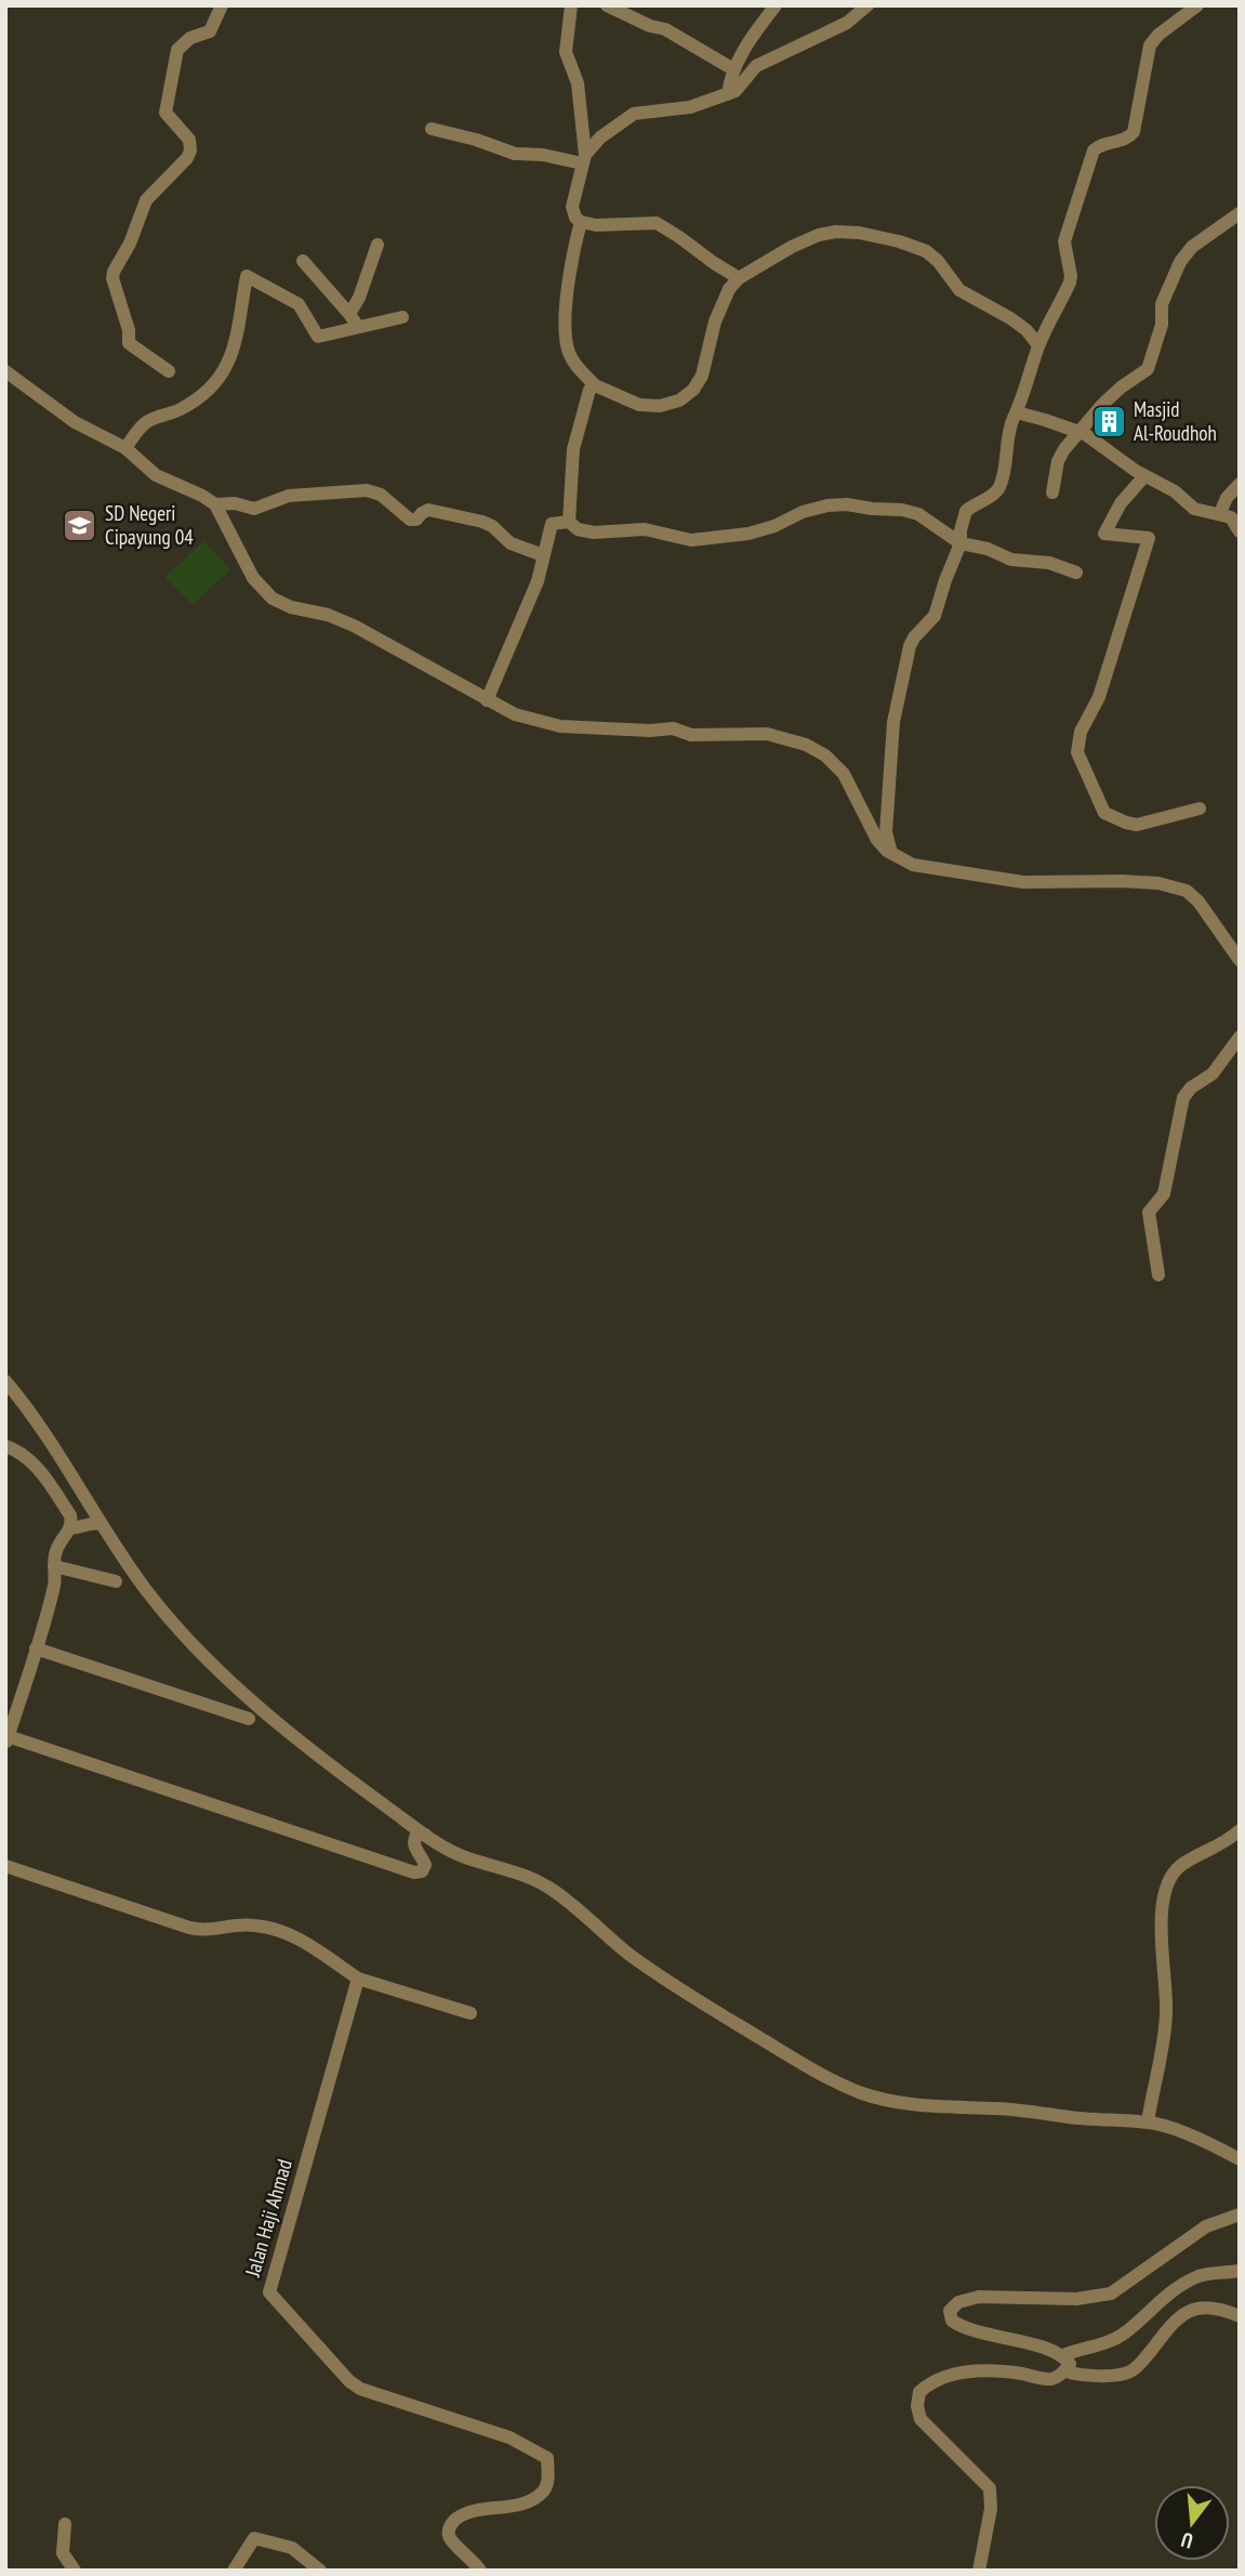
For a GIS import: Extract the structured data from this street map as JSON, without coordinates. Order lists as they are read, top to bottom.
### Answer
{
  "streets": {
    "street": ["Jalan Haji Ahmad"]
  },
  "places": {
    "building": ["Masjid Al-Roudhoh"],
    "school or university": ["SD Negeri Cipayung 04"]
  },
  "north": "bottom"
}
